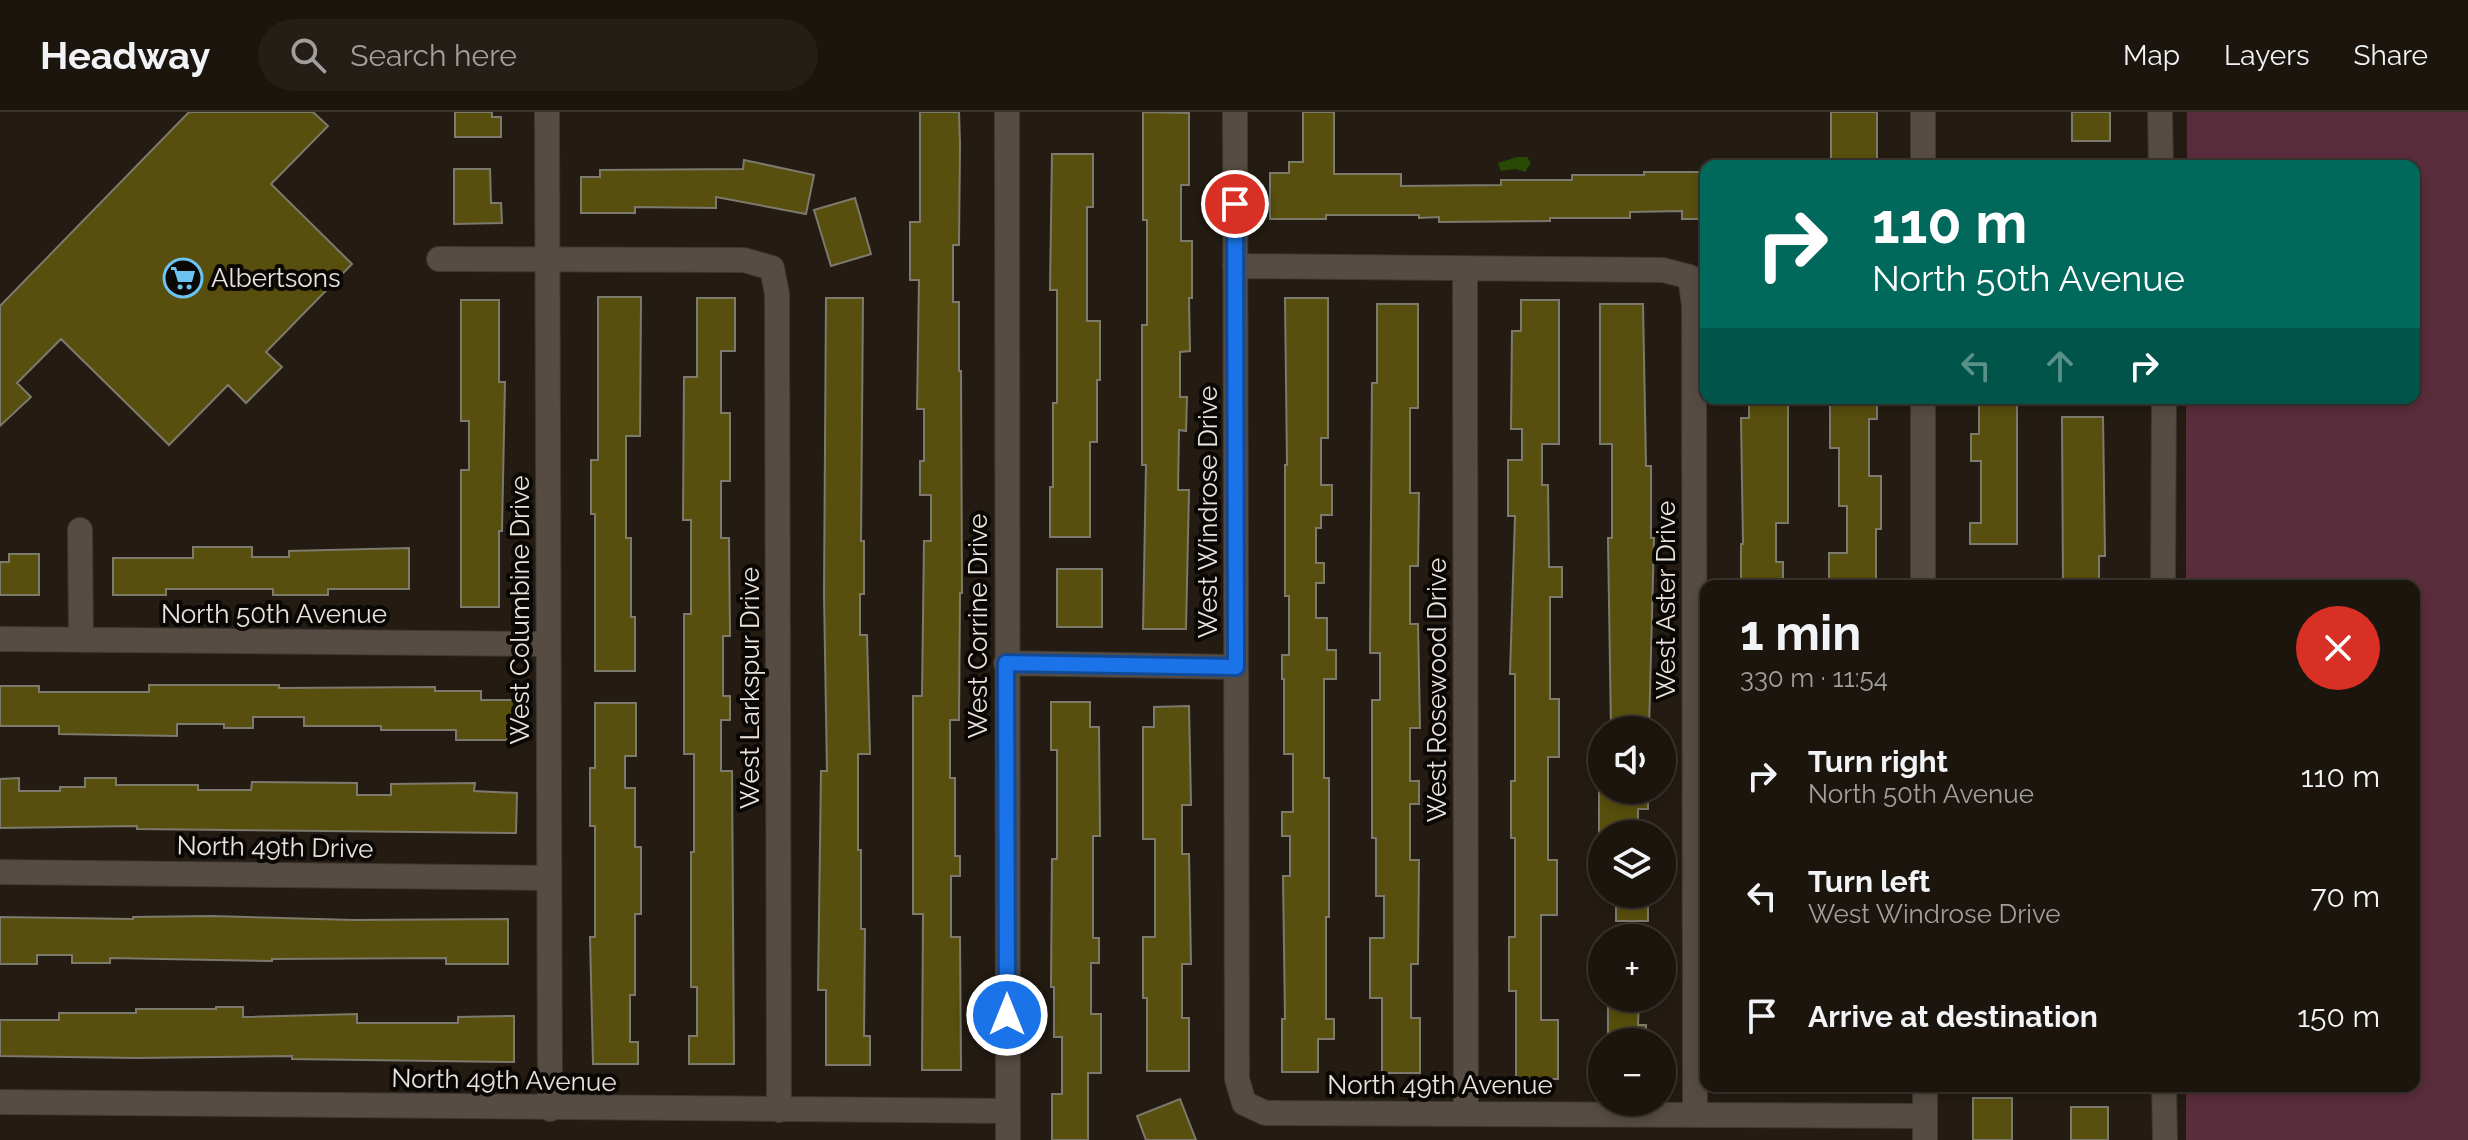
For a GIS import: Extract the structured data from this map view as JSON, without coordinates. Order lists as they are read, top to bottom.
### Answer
{
  "streets": {
    "street": [
      "West Windrose Drive",
      "West Aster Drive",
      "West Columbine Drive",
      "North 50th Avenue",
      "West Corrine Drive",
      "West Larkspur Drive",
      "West Rosewood Drive",
      "North 49th Drive",
      "North 49th Avenue"
    ]
  },
  "crossings": [
    ["West Windrose Drive", "North 49th Avenue"],
    ["West Aster Drive", "West Rosewood Drive"],
    ["West Aster Drive", "North 49th Avenue"],
    ["West Columbine Drive", "North 50th Avenue"],
    ["West Columbine Drive", "West Larkspur Drive"],
    ["West Columbine Drive", "North 49th Drive"],
    ["West Columbine Drive", "North 49th Avenue"],
    ["West Corrine Drive", "North 49th Avenue"],
    ["West Larkspur Drive", "North 49th Avenue"],
    ["West Rosewood Drive", "North 49th Avenue"]
  ],
  "places": {
    "supermarket": ["Albertsons"]
  },
  "page": {
    "header": "Headway",
    "search": "Search here",
    "nav": ["Map", "Layers", "Share"],
    "turn": ["110 m", "North 50th Avenue"],
    "heading": ["1 min", "330 m · 11:54"],
    "map_buttons": ["+", "−"],
    "list": [
      {
        "name": "Turn right",
        "note": "North 50th Avenue",
        "value": "110 m"
      },
      {
        "name": "Turn left",
        "note": "West Windrose Drive",
        "value": "70 m"
      },
      {
        "name": "Arrive at destination",
        "value": "150 m"
      }
    ]
  }
}
